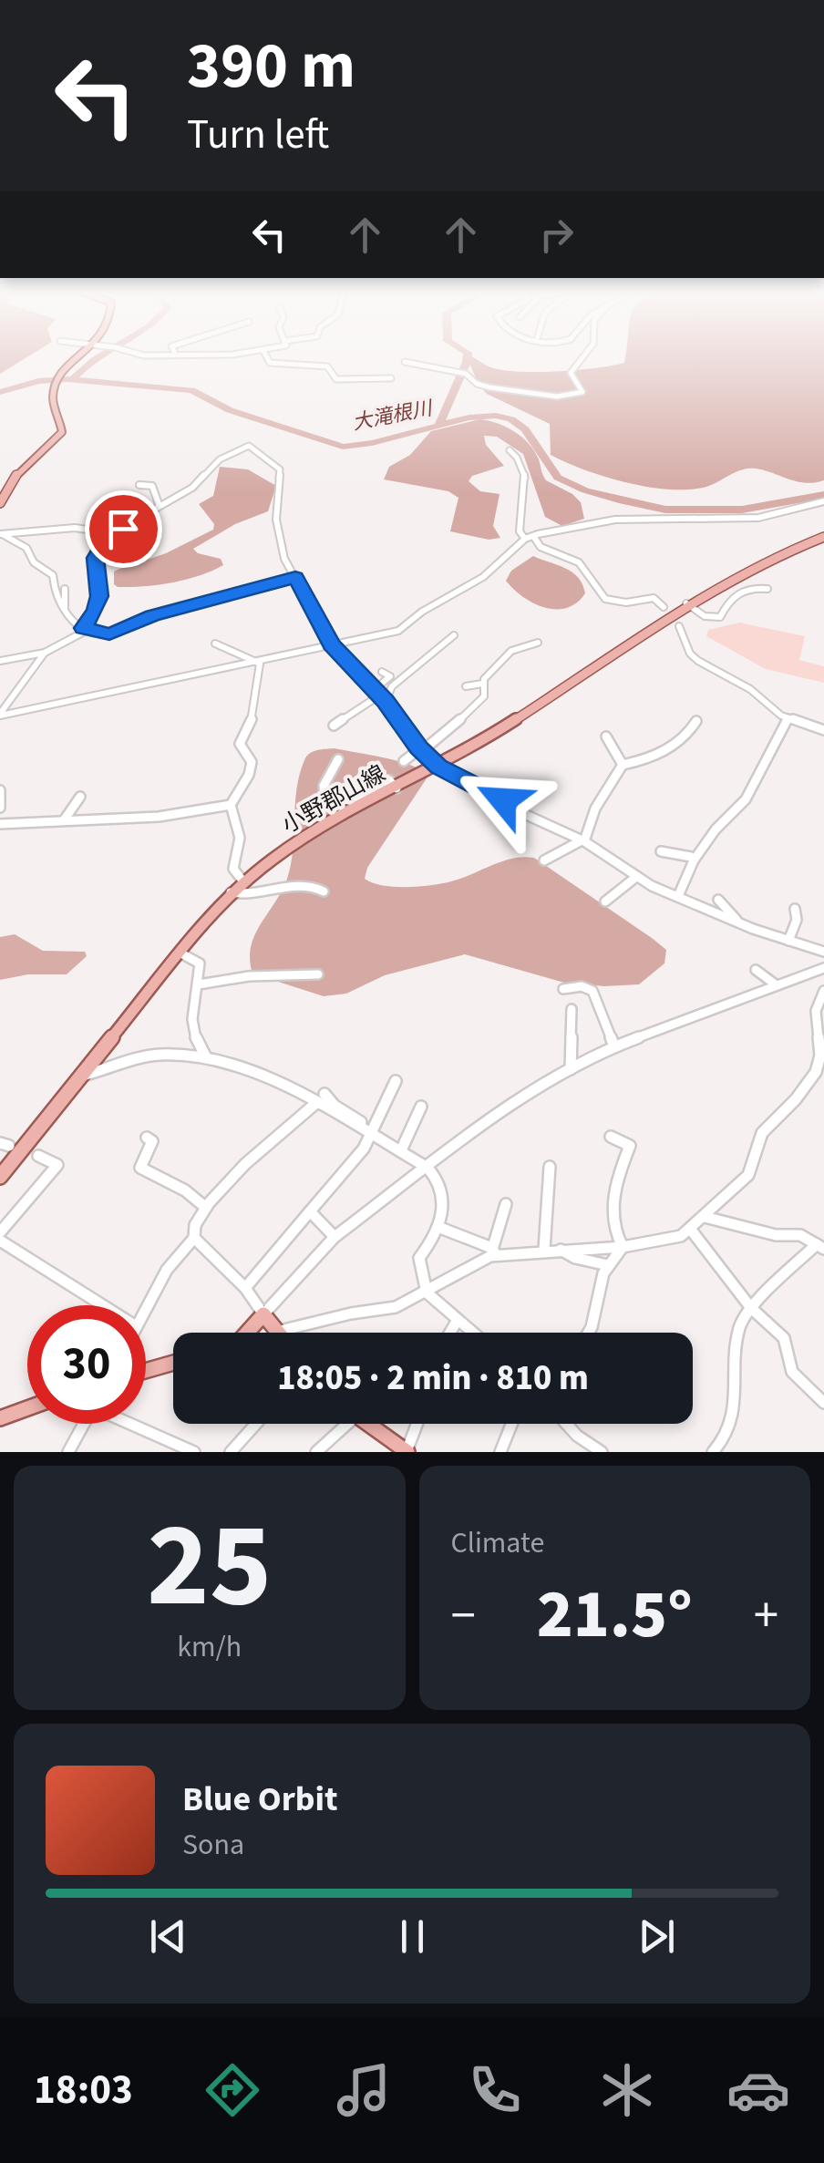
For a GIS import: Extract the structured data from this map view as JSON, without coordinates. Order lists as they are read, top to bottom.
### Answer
{
  "streets": {
    "main road": ["小野郡山線"]
  },
  "water": ["大滝根川"],
  "page": {
    "turn": ["390 m", "Turn left"],
    "limit": "30",
    "trip": "18:05 · 2 min · 810 m",
    "tile": [
      ["25", "km/h"],
      "Climate"
    ],
    "heat": ["−", "21.5°", "+"],
    "song": ["Blue Orbit", "Sona"],
    "tabs": "18:03"
  }
}
